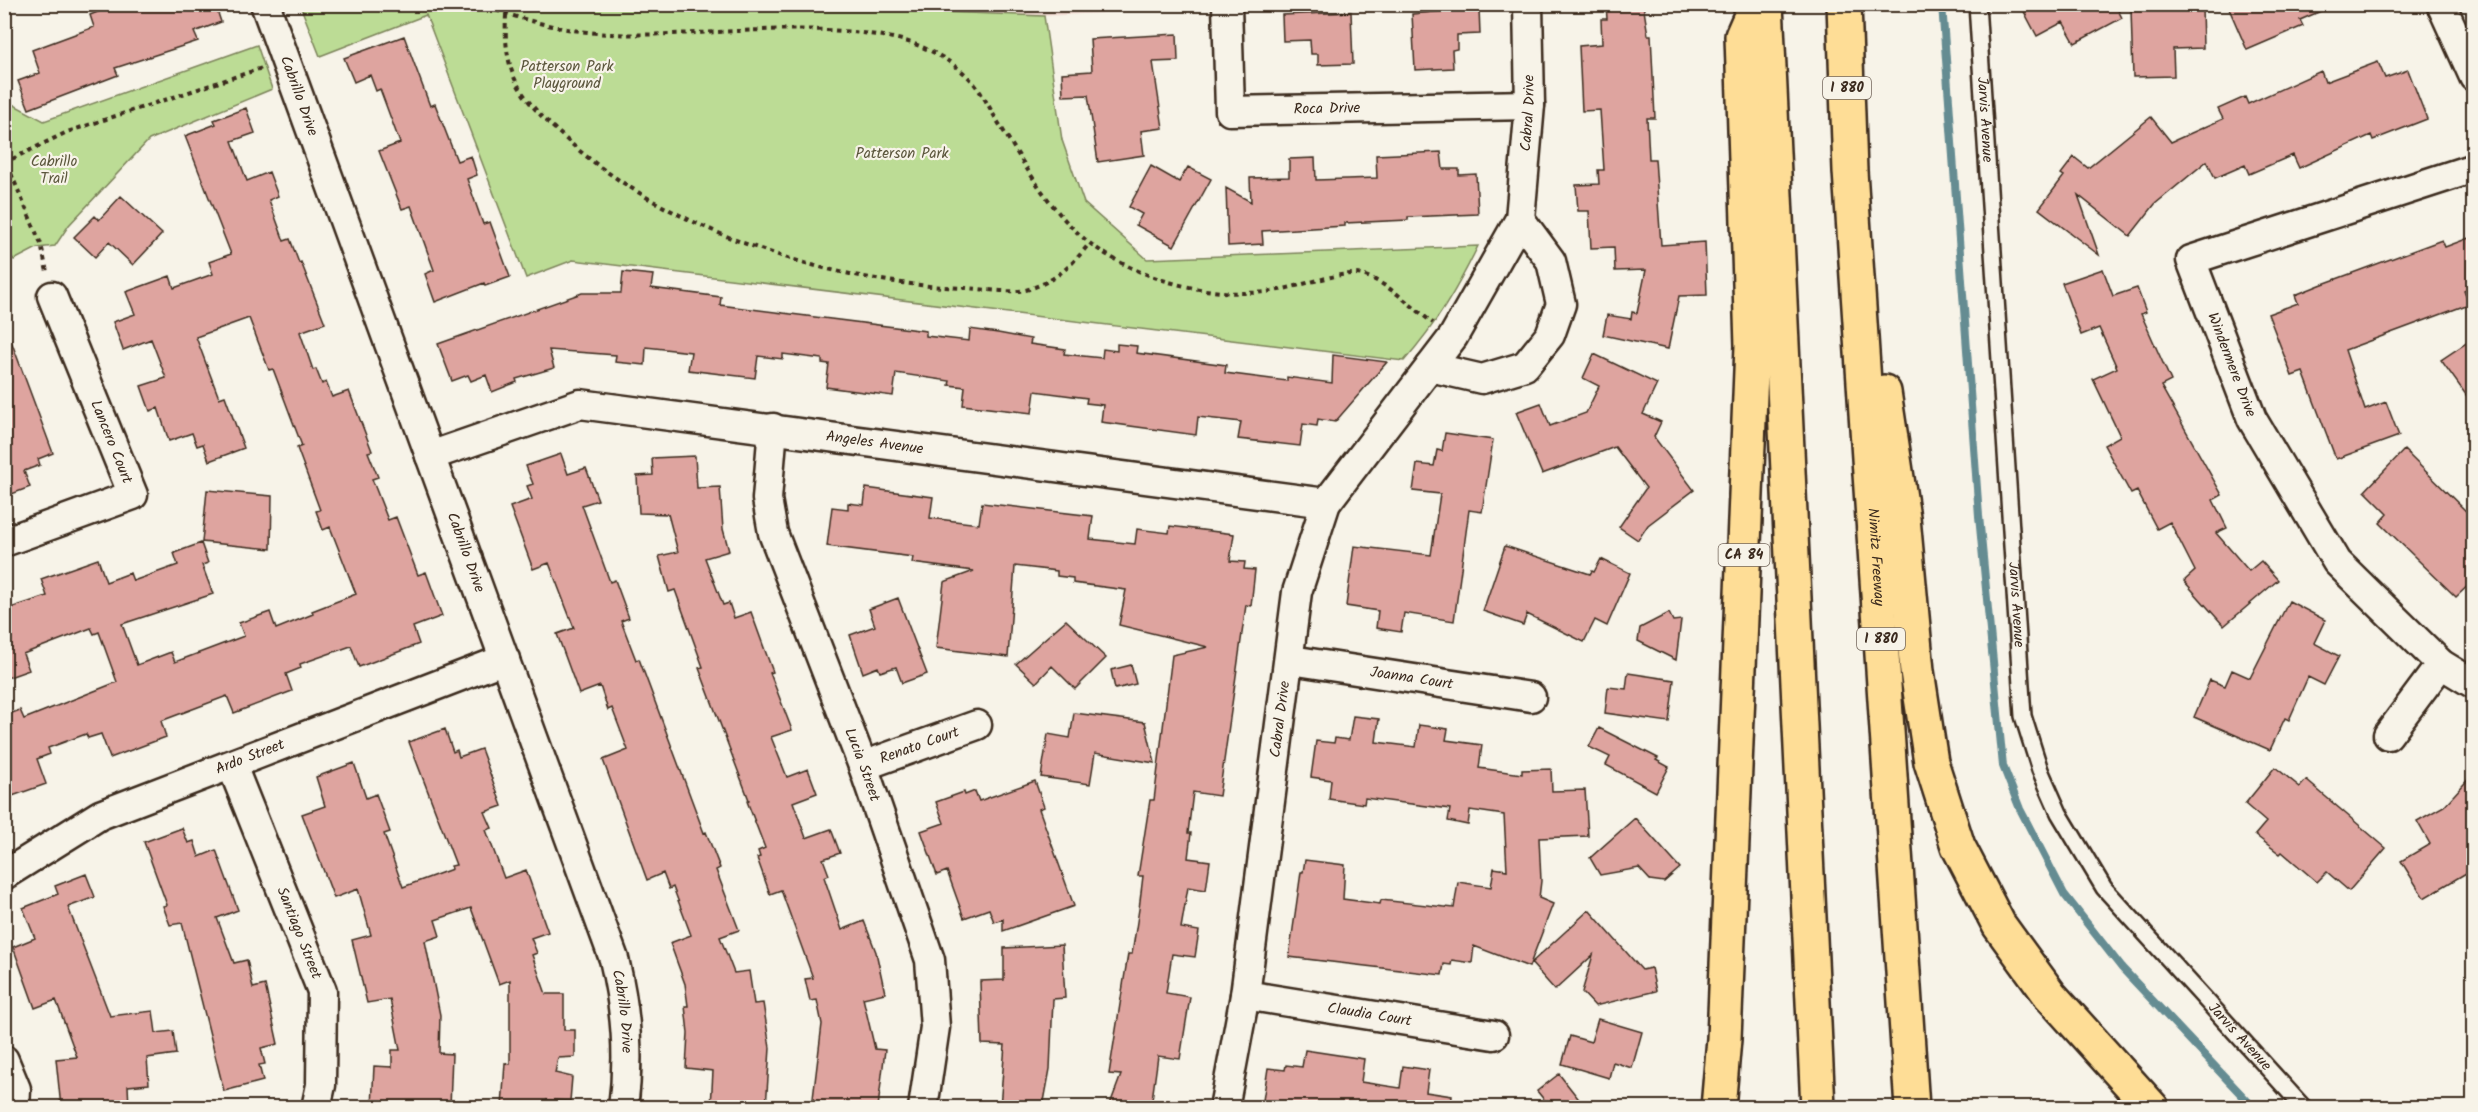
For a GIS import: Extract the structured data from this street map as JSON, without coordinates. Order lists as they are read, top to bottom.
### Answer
{
  "streets": {
    "highway": ["I 880", "CA 84", "Nimitz Freeway"],
    "street": [
      "Cabrillo Drive",
      "Roca Drive",
      "Cabral Drive",
      "Windermere Drive",
      "Lancero Court",
      "Angeles Avenue",
      "Joanna Court",
      "Renato Court",
      "Ardo Street",
      "Lucia Street",
      "Santiago Street",
      "Claudia Court"
    ],
    "lane": ["Jarvis Avenue"]
  },
  "crossings": [
    ["Cabrillo Drive", "Angeles Avenue"],
    ["Cabrillo Drive", "Ardo Street"],
    ["Roca Drive", "Cabral Drive"],
    ["Cabral Drive", "Angeles Avenue"],
    ["Cabral Drive", "Joanna Court"],
    ["Cabral Drive", "Claudia Court"],
    ["Angeles Avenue", "Lucia Street"],
    ["Renato Court", "Lucia Street"],
    ["Ardo Street", "Santiago Street"]
  ],
  "parks": ["Patterson Park Playground", "Patterson Park", "Cabrillo Trail"]
}
